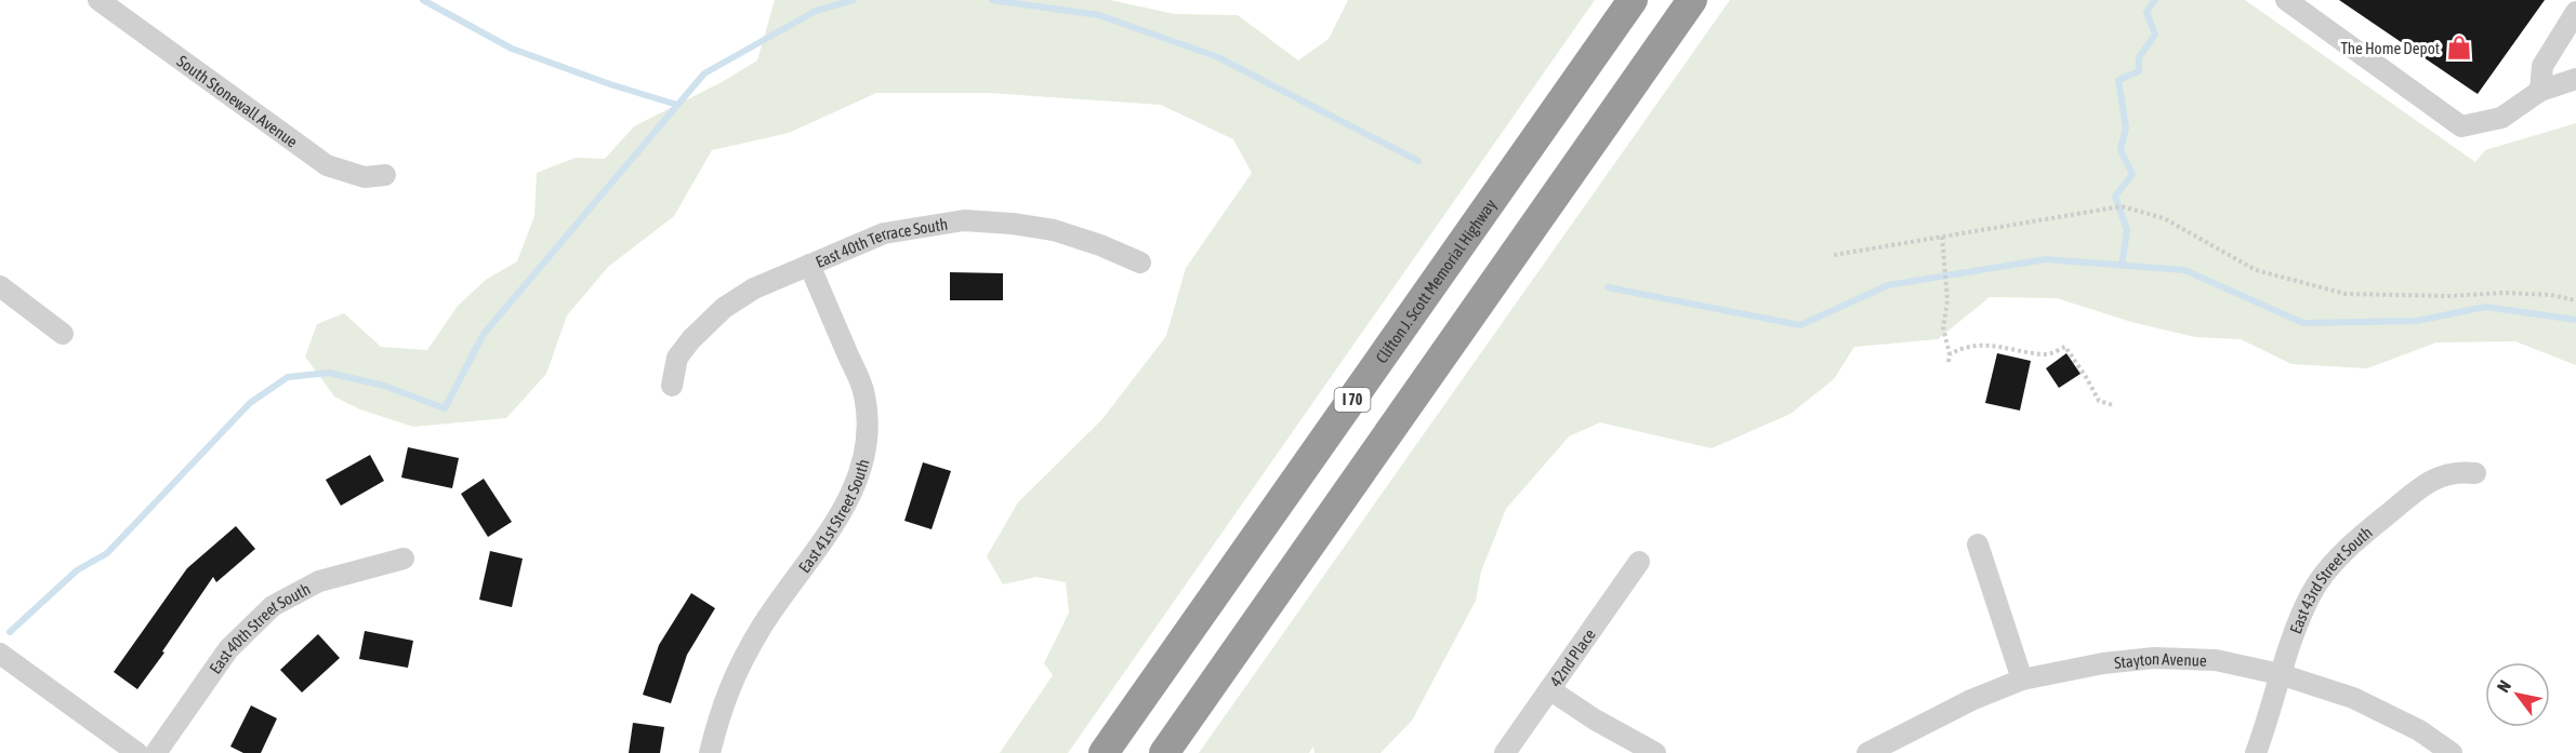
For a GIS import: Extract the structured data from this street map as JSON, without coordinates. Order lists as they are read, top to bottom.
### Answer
{
  "streets": {
    "highway": ["Clifton J. Scott Memorial Highway", "I 70"],
    "street": [
      "South Stonewall Avenue",
      "East 40th Terrace South",
      "East 41st Street South",
      "East 43rd Street South",
      "East 40th Street South",
      "42nd Place",
      "Stayton Avenue"
    ]
  },
  "crossings": [
    ["East 40th Terrace South", "East 41st Street South"],
    ["East 43rd Street South", "Stayton Avenue"]
  ],
  "places": {
    "shop": ["The Home Depot"]
  },
  "north": "top left"
}
